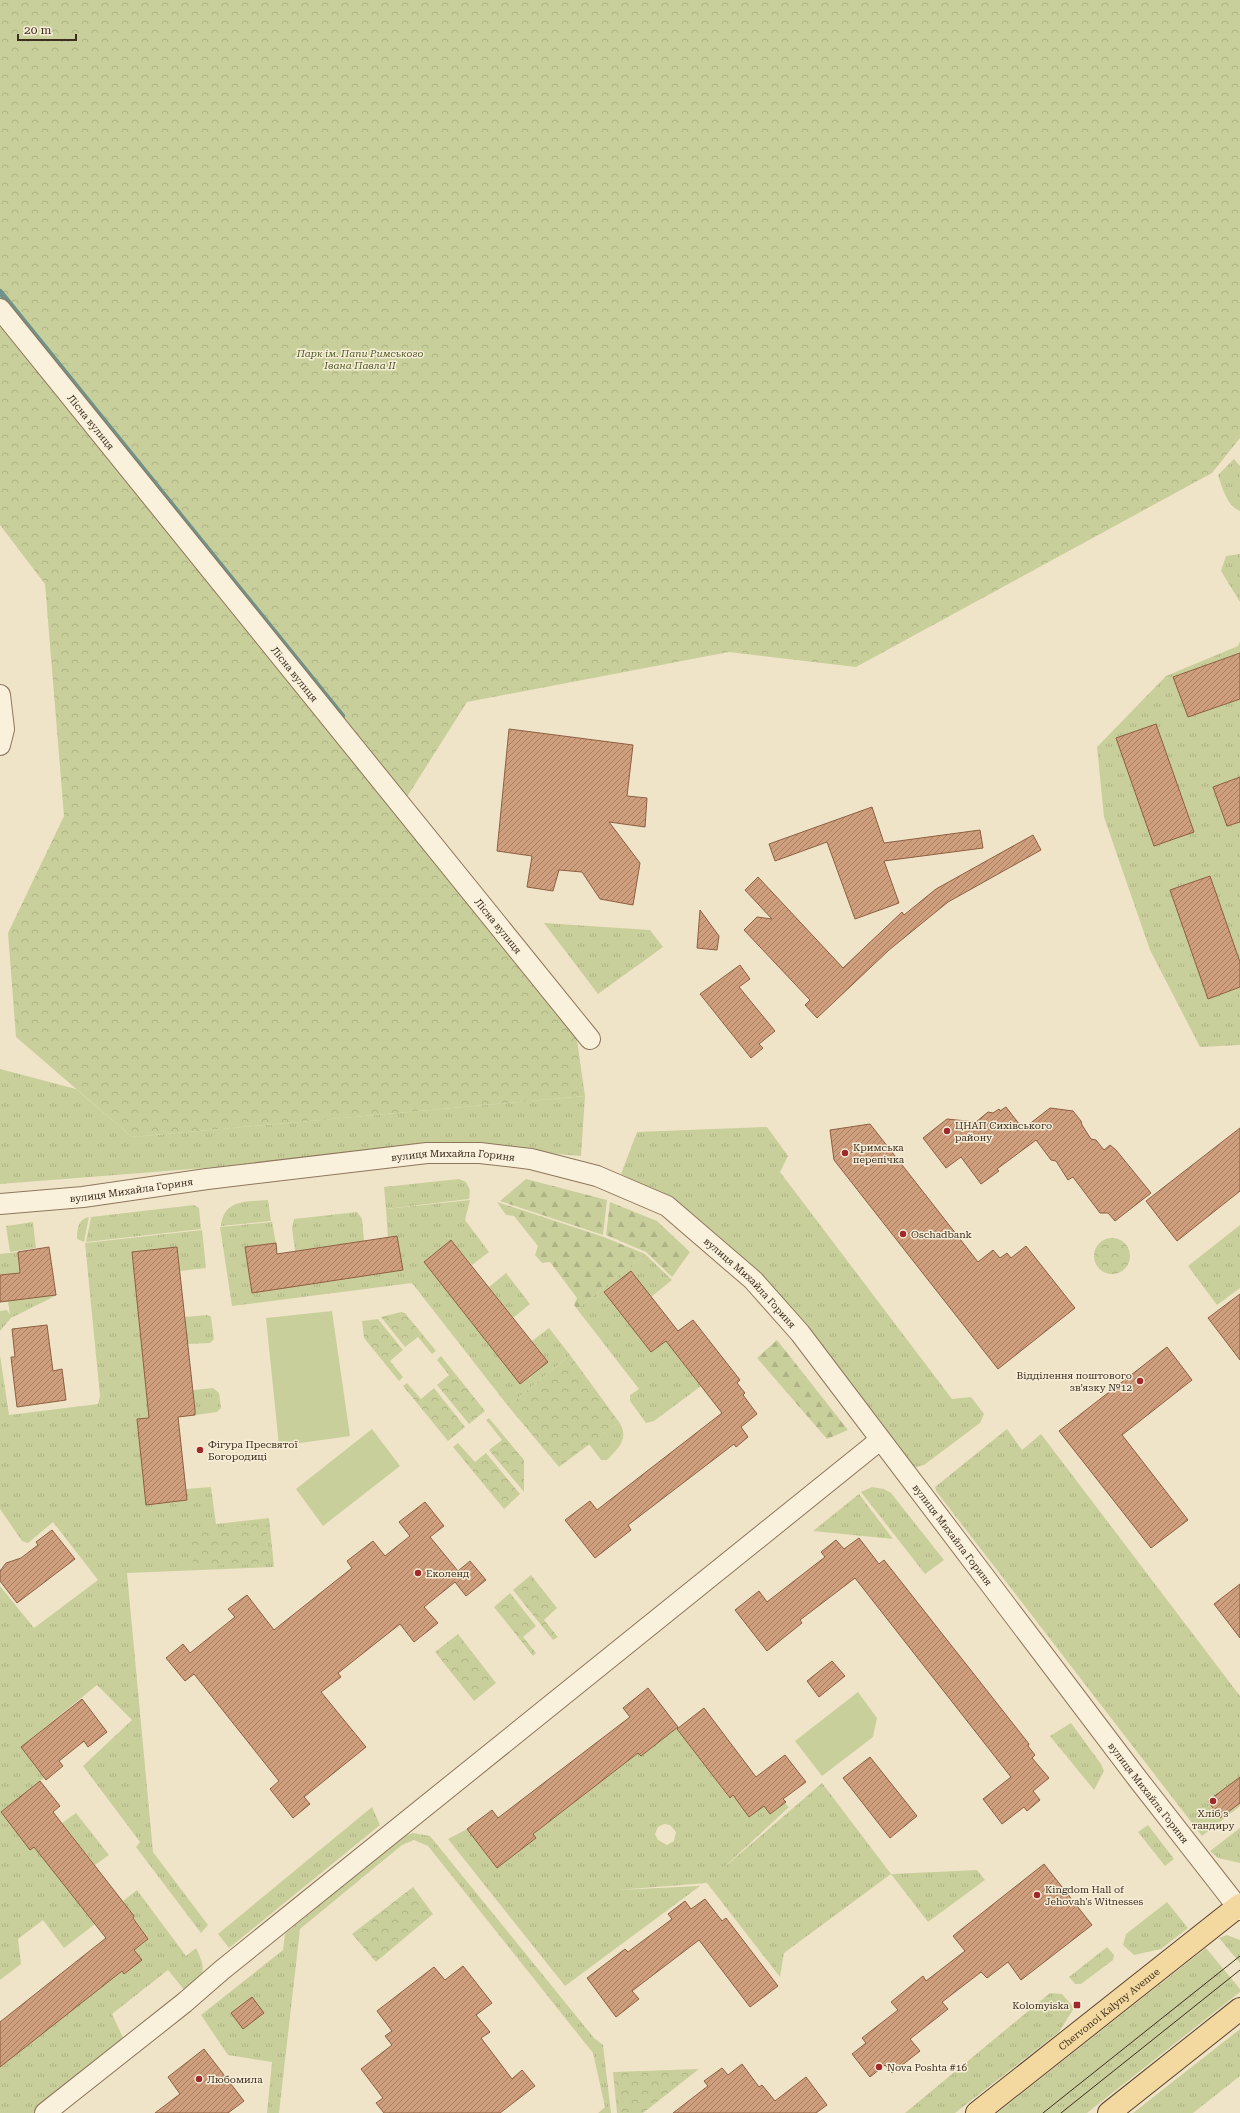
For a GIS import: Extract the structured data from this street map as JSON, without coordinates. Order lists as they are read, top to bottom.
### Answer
{
  "streets": {
    "main road": ["Chervonoi Kalyny Avenue"],
    "street": ["Лісна вулиця", "вулиця Михайла Гориня"]
  },
  "crossings": [
    ["вулиця Михайла Гориня", "Chervonoi Kalyny Avenue"]
  ],
  "parks": ["Парк ім. Папи Римського Івана Павла ІІ"],
  "places": {
    "other": [
      "ЦНАП Сихівського району",
      "Кримська перепічка",
      "Oschadbank",
      "Відділення поштового зв’язку №12",
      "Фігура Пресвятої Богородиці",
      "Еколенд",
      "Хліб з тандиру",
      "Kingdom Hall of Jehovah's Witnesses",
      "Nova Poshta #16",
      "Любомила"
    ],
    "transit": ["Kolomyiska"]
  },
  "scale_bar": "20 m"
}
